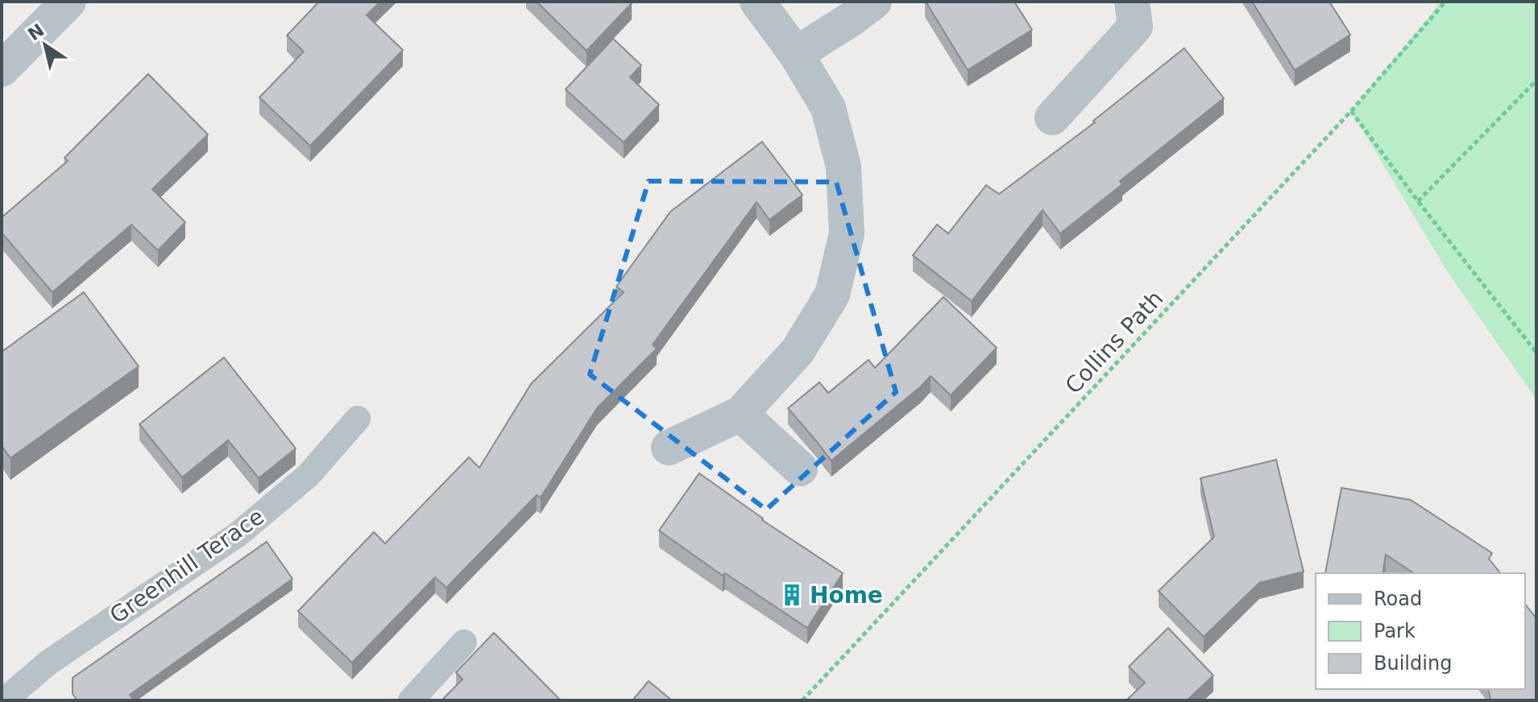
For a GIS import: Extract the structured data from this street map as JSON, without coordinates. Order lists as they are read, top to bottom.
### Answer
{
  "streets": {
    "lane": ["Greenhill Terace"],
    "path": ["Collins Path"]
  },
  "places": {
    "building": ["Home"]
  },
  "legend": ["Road", "Park", "Building"],
  "north": "top left"
}
